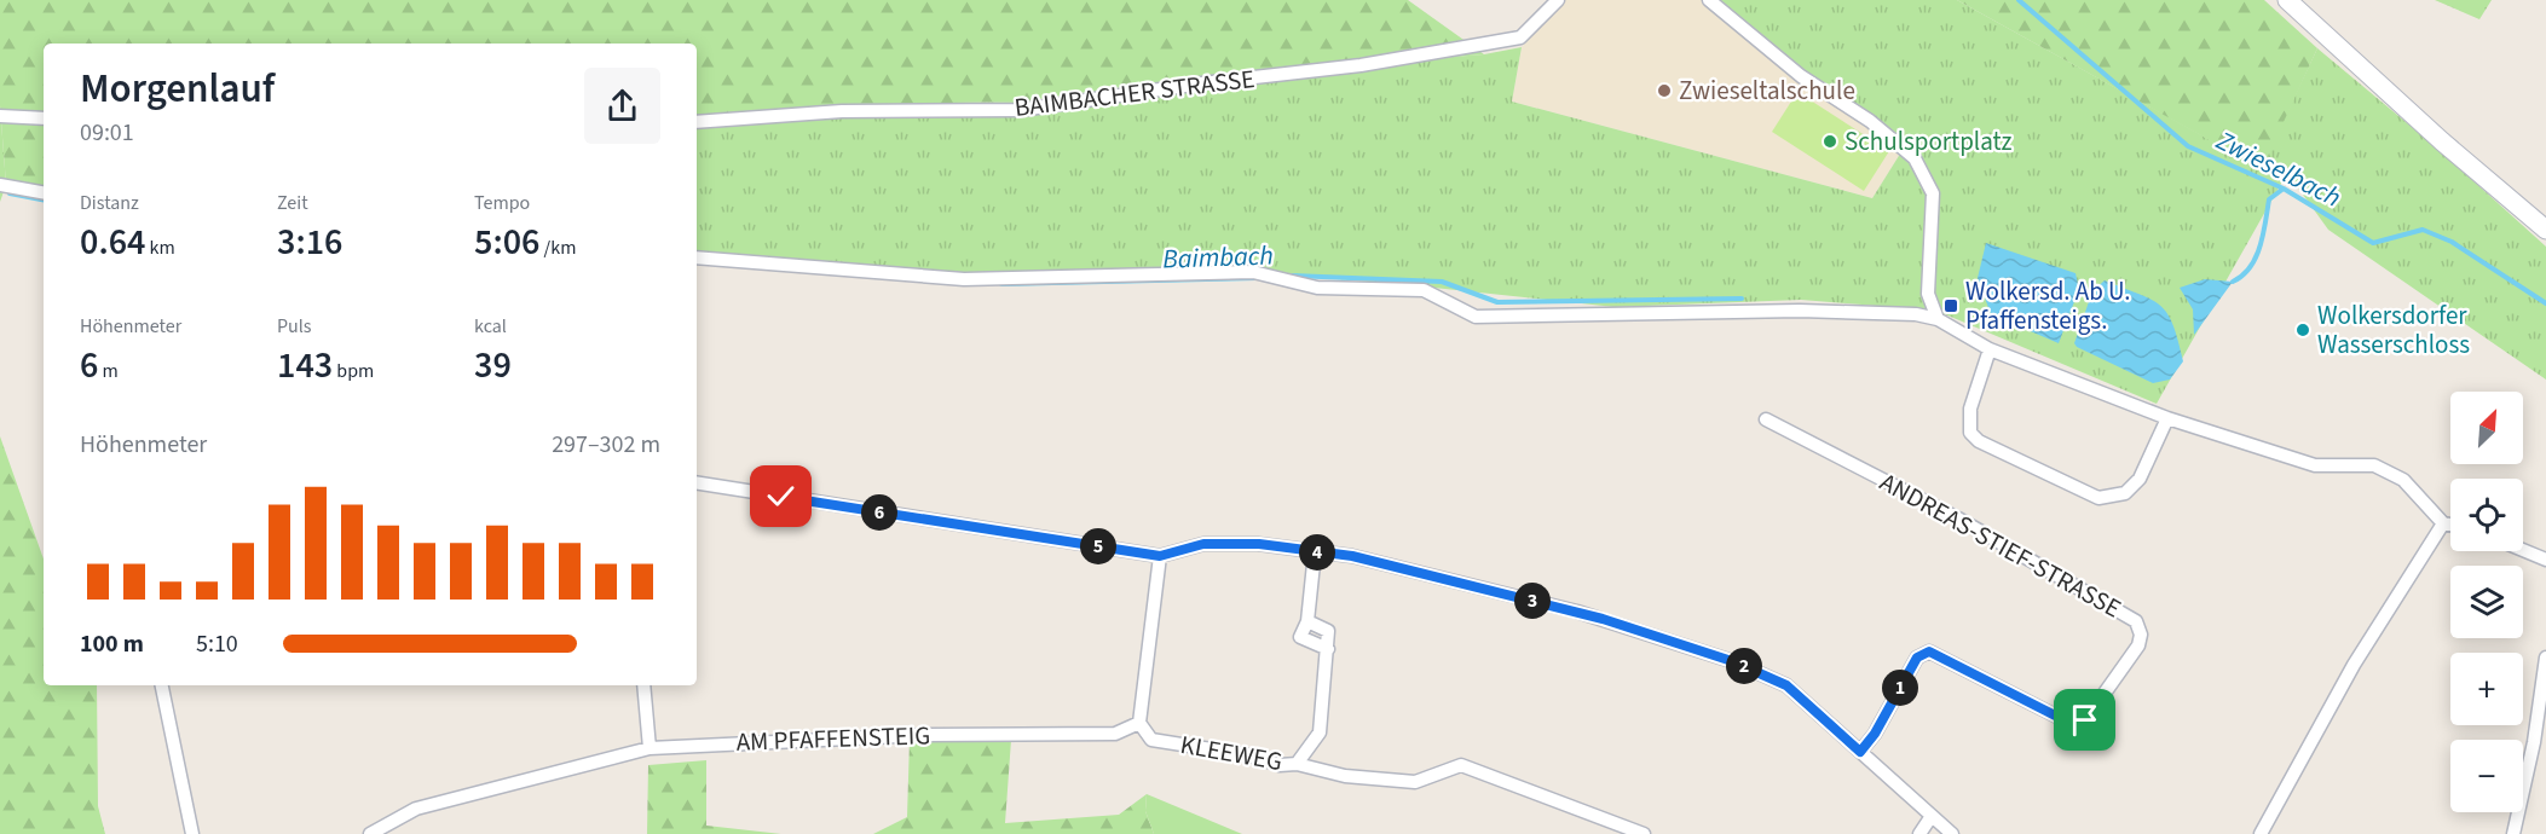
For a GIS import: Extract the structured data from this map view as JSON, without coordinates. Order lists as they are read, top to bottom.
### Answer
{
  "streets": {
    "street": [
      "BAIMBACHER STRASSE",
      "ANDREAS-STIEF-STRASSE",
      "AM PFAFFENSTEIG",
      "KLEEWEG"
    ]
  },
  "crossings": [
    ["AM PFAFFENSTEIG", "KLEEWEG"]
  ],
  "water": ["Zwieselbach", "Baimbach"],
  "places": {
    "other": ["Zwieseltalschule", "Schulsportplatz", "Wolkersdorfer Wasserschloss"],
    "transit": ["Wolkersd. Ab U. Pfaffensteigs."]
  },
  "north": "top right",
  "page": {
    "heading": ["Morgenlauf", "09:01"],
    "stats": [
      ["Distanz", "0.64 km"],
      ["Zeit", "3:16"],
      ["Tempo", "5:06 /km"],
      ["Höhenmeter", "6 m"],
      ["Puls", "143 bpm"],
      ["kcal", "39"]
    ],
    "map_buttons": ["+", "−"],
    "chart": ["Höhenmeter", "297–302 m"],
    "pins": [
      "6",
      "5",
      "4",
      "3",
      "2",
      "1"
    ],
    "list": [
      {
        "name": "100 m",
        "note": "5:10"
      }
    ]
  }
}
